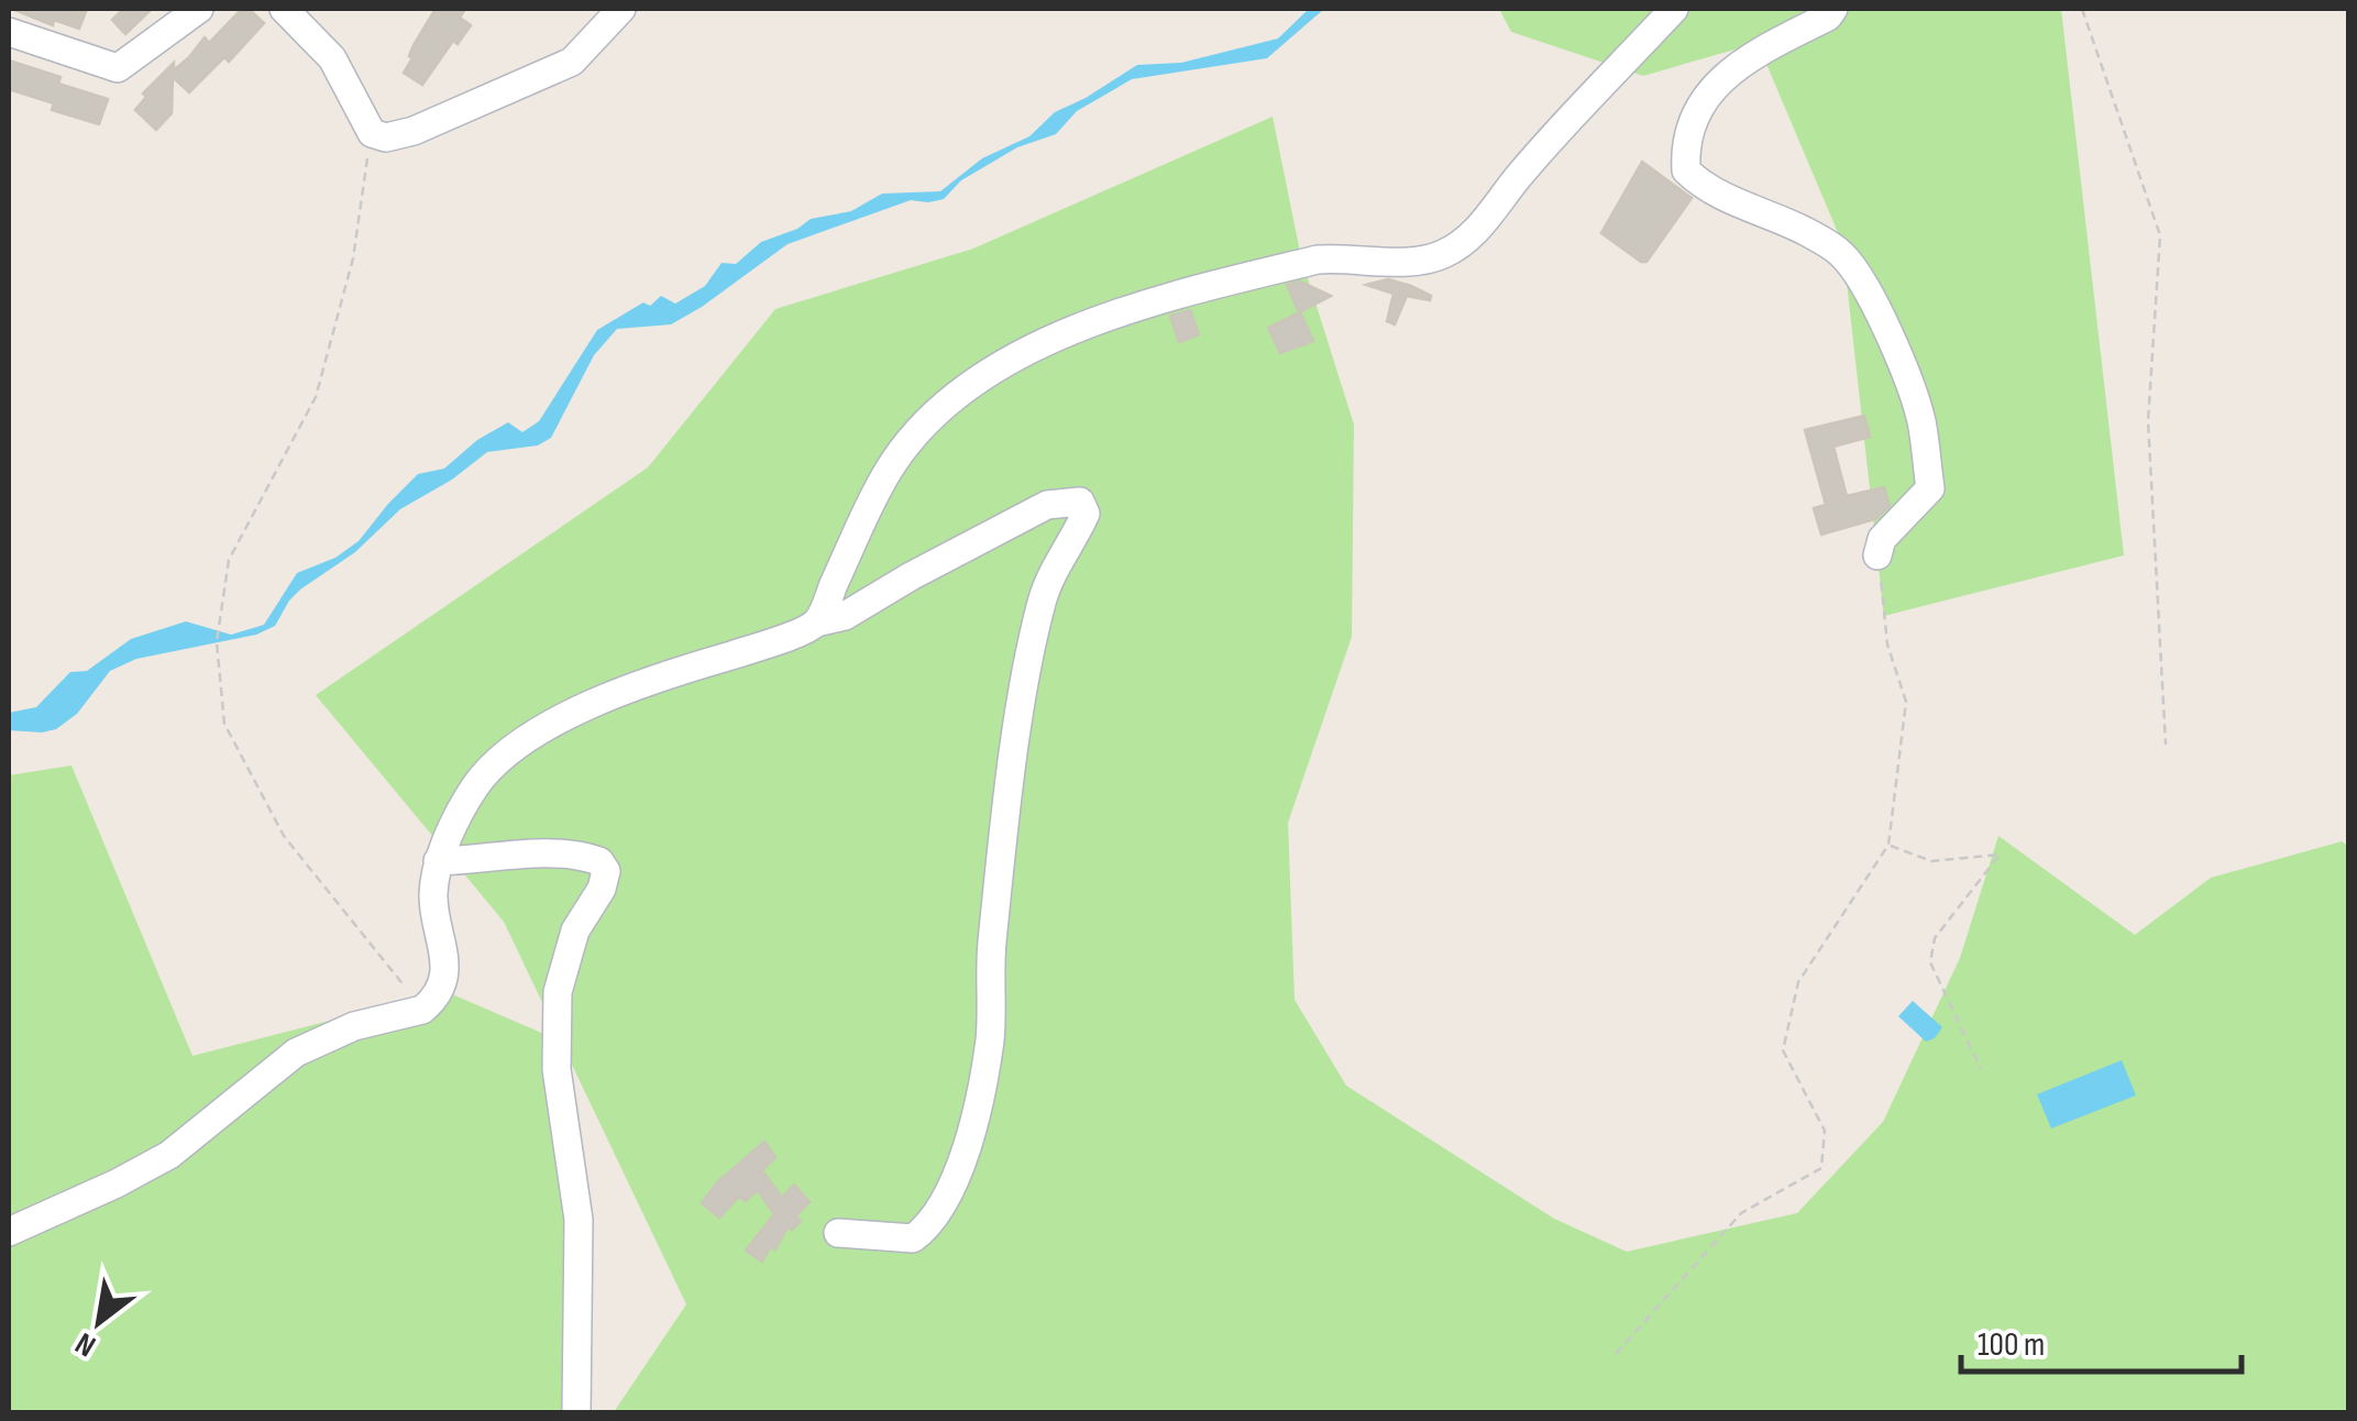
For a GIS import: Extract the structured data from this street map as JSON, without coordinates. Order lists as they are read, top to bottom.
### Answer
{
  "scale_bar": "100 m",
  "north": "bottom left"
}
